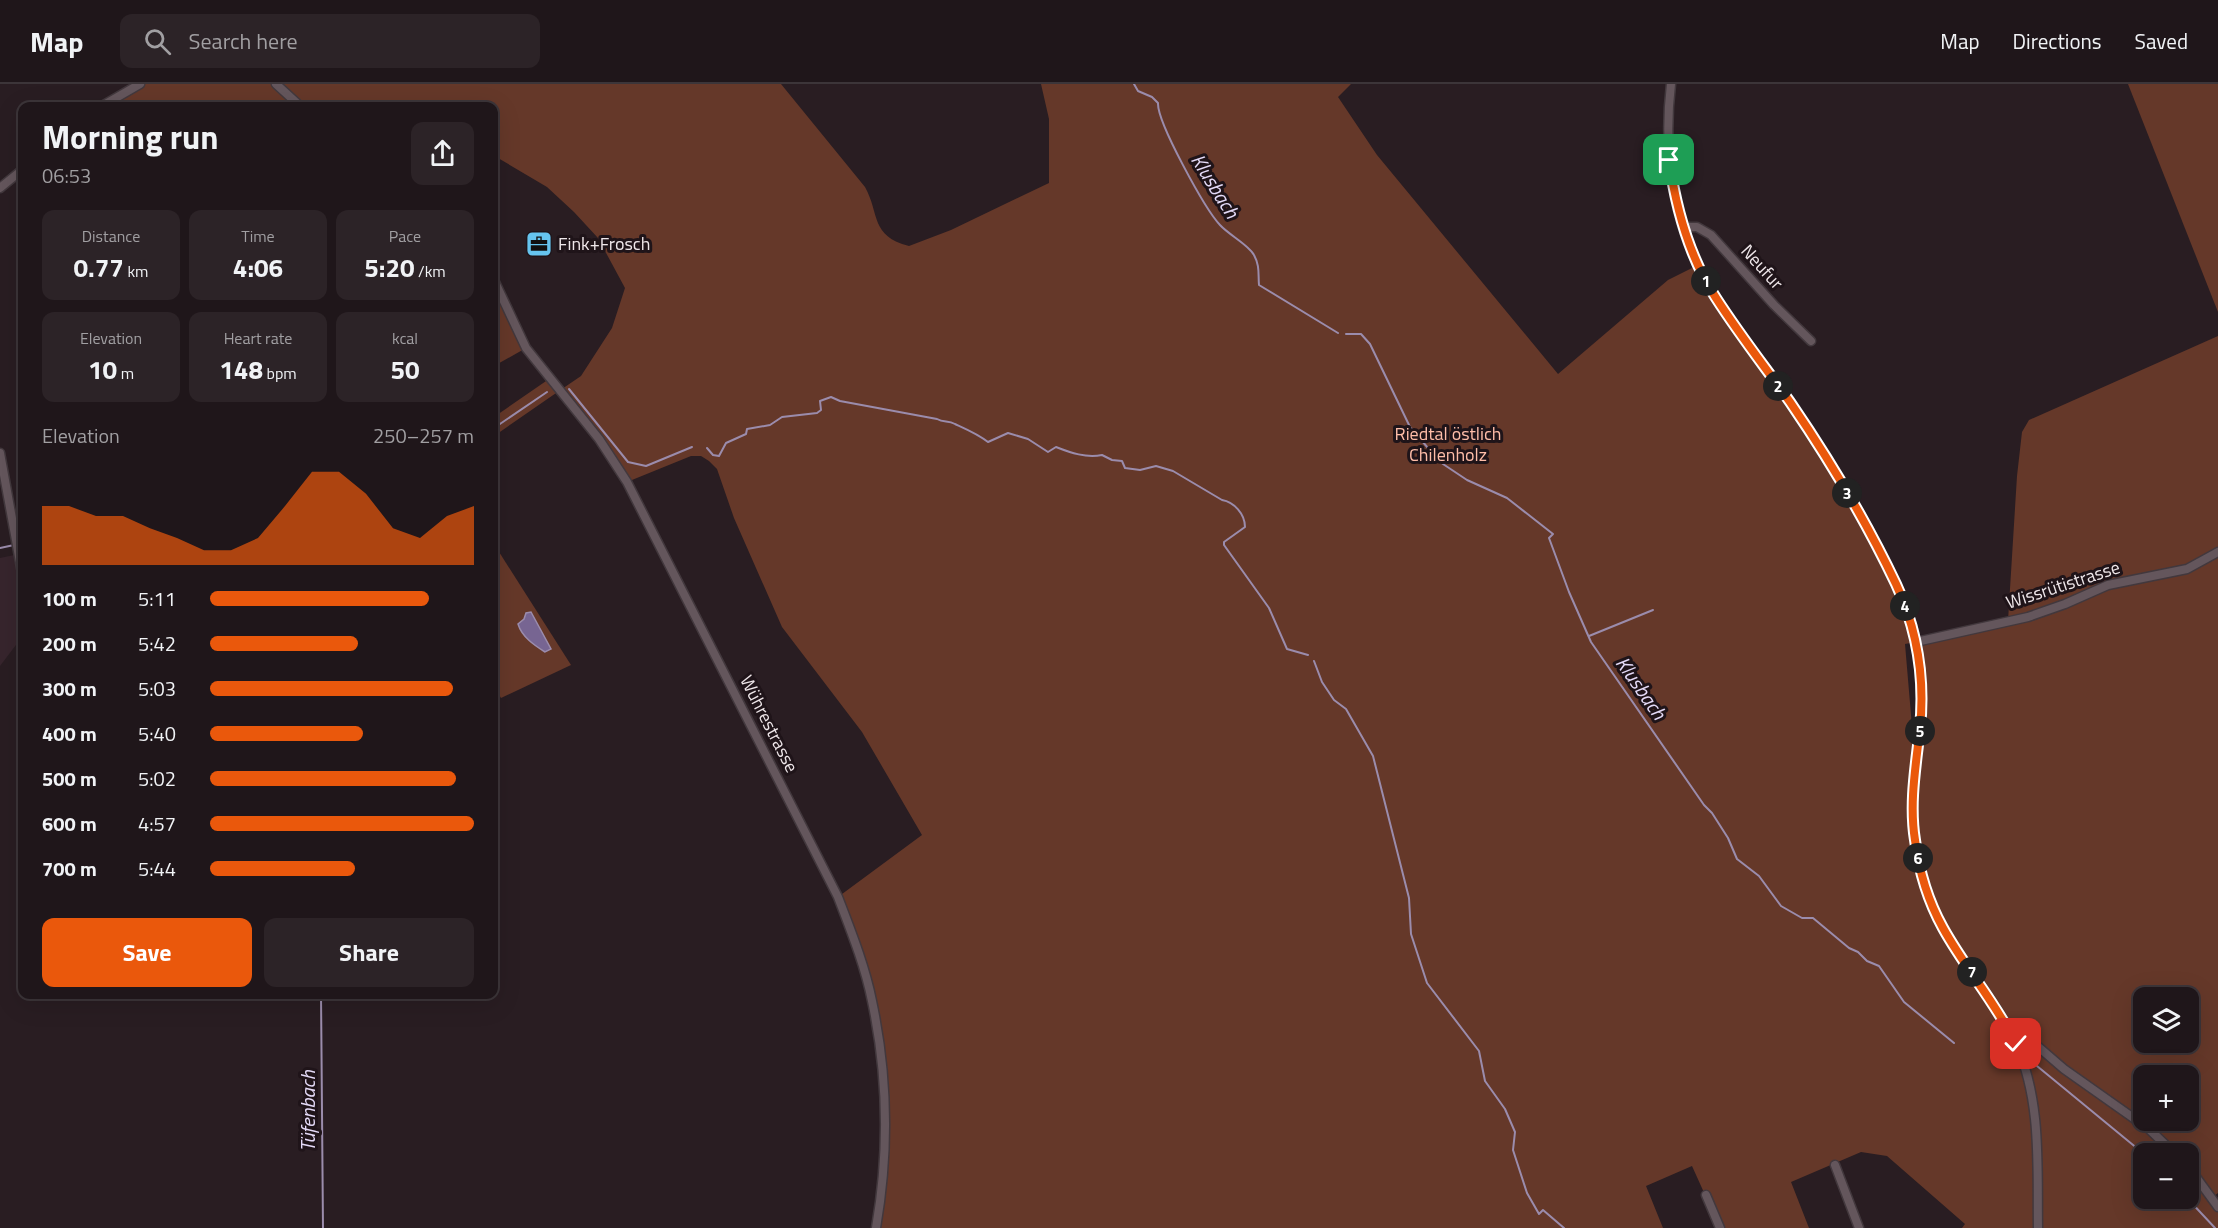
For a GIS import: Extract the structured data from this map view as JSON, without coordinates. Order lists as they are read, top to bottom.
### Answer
{
  "streets": {
    "street": ["Neufur", "Wissrütistrasse", "Wührestrasse"]
  },
  "water": ["Klusbach", "Tüfenbach"],
  "parks": ["Riedtal östlich Chilenholz"],
  "places": {
    "office": ["Fink+Frosch"]
  },
  "page": {
    "header": "Map",
    "search": "Search here",
    "nav": ["Map", "Directions", "Saved"],
    "heading": ["Morning run", "06:53"],
    "stats": [
      ["Distance", "0.77 km"],
      ["Time", "4:06"],
      ["Pace", "5:20 /km"],
      ["Elevation", "10 m"],
      ["Heart rate", "148 bpm"],
      ["kcal", "50"]
    ],
    "pins": [
      "1",
      "2",
      "3",
      "4",
      "5",
      "6",
      "7"
    ],
    "chart": ["Elevation", "250–257 m"],
    "list": [
      {
        "name": "100 m",
        "note": "5:11"
      },
      {
        "name": "200 m",
        "note": "5:42"
      },
      {
        "name": "300 m",
        "note": "5:03"
      },
      {
        "name": "400 m",
        "note": "5:40"
      },
      {
        "name": "500 m",
        "note": "5:02"
      },
      {
        "name": "600 m",
        "note": "4:57"
      },
      {
        "name": "700 m",
        "note": "5:44"
      }
    ],
    "buttons": ["Save", "Share"],
    "map_buttons": ["+", "−"]
  }
}
